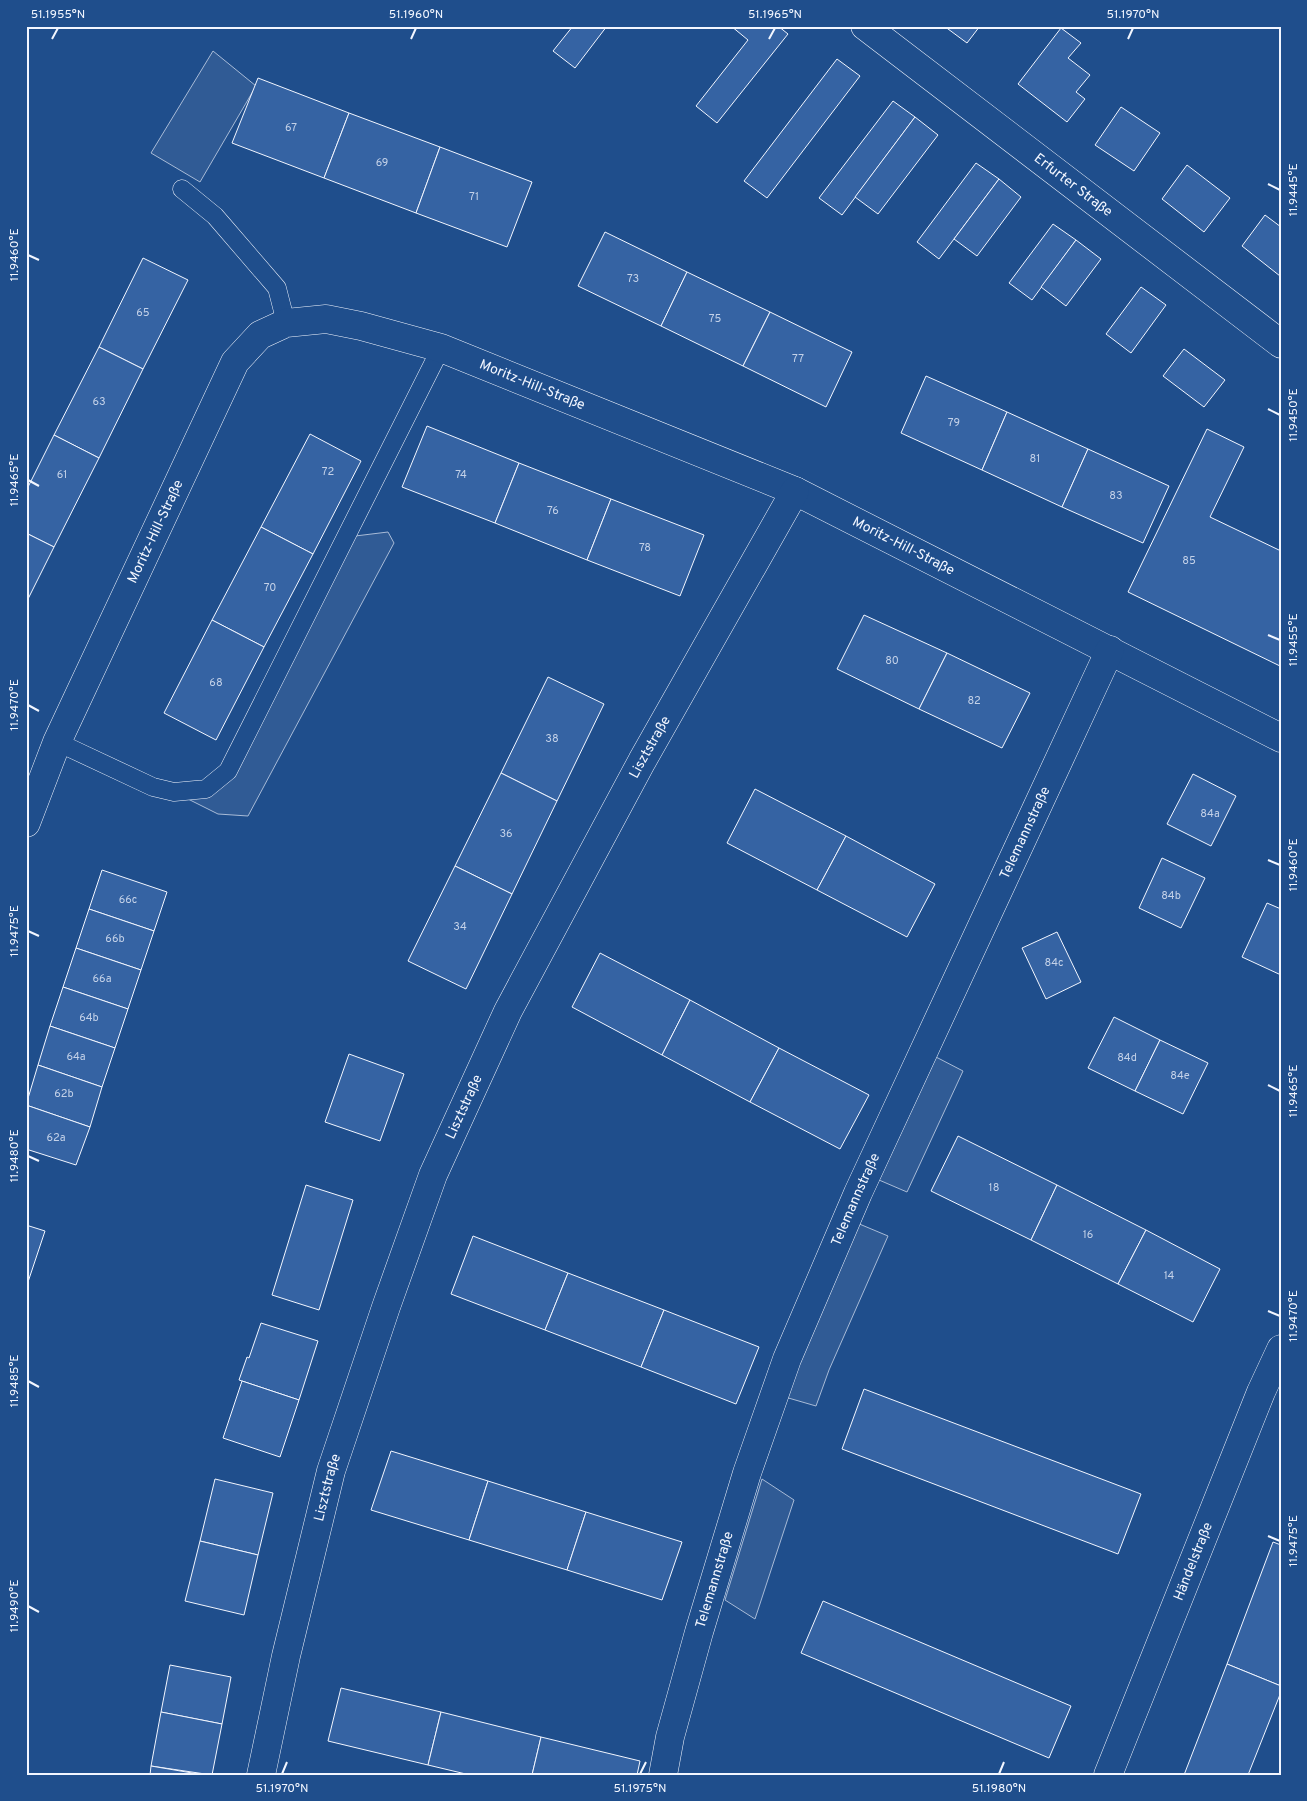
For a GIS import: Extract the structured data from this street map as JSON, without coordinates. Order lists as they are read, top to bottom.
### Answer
{
  "streets": {
    "street": [
      "Erfurter Straße",
      "Moritz-Hill-Straße",
      "Lisztstraße",
      "Telemannstraße",
      "Händelstraße"
    ]
  },
  "crossings": [
    ["Moritz-Hill-Straße", "Lisztstraße"],
    ["Moritz-Hill-Straße", "Telemannstraße"]
  ],
  "house_numbers": [
    "67",
    "69",
    "71",
    "73",
    "65",
    "75",
    "77",
    "63",
    "79",
    "81",
    "72",
    "61",
    "74",
    "83",
    "76",
    "78",
    "85",
    "70",
    "80",
    "68",
    "82",
    "38",
    "84a",
    "36",
    "84b",
    "66c",
    "34",
    "66b",
    "84c",
    "66a",
    "64b",
    "64a",
    "84d",
    "84e",
    "62b",
    "62a",
    "18",
    "16",
    "14"
  ],
  "coordinates": [
    "51.1955°N",
    "51.1960°N",
    "51.1965°N",
    "51.1970°N",
    "11.9445°E",
    "11.9460°E",
    "11.9450°E",
    "11.9465°E",
    "11.9455°E",
    "11.9470°E",
    "11.9475°E",
    "11.9480°E",
    "11.9485°E",
    "11.9490°E",
    "51.1975°N",
    "51.1980°N"
  ]
}
